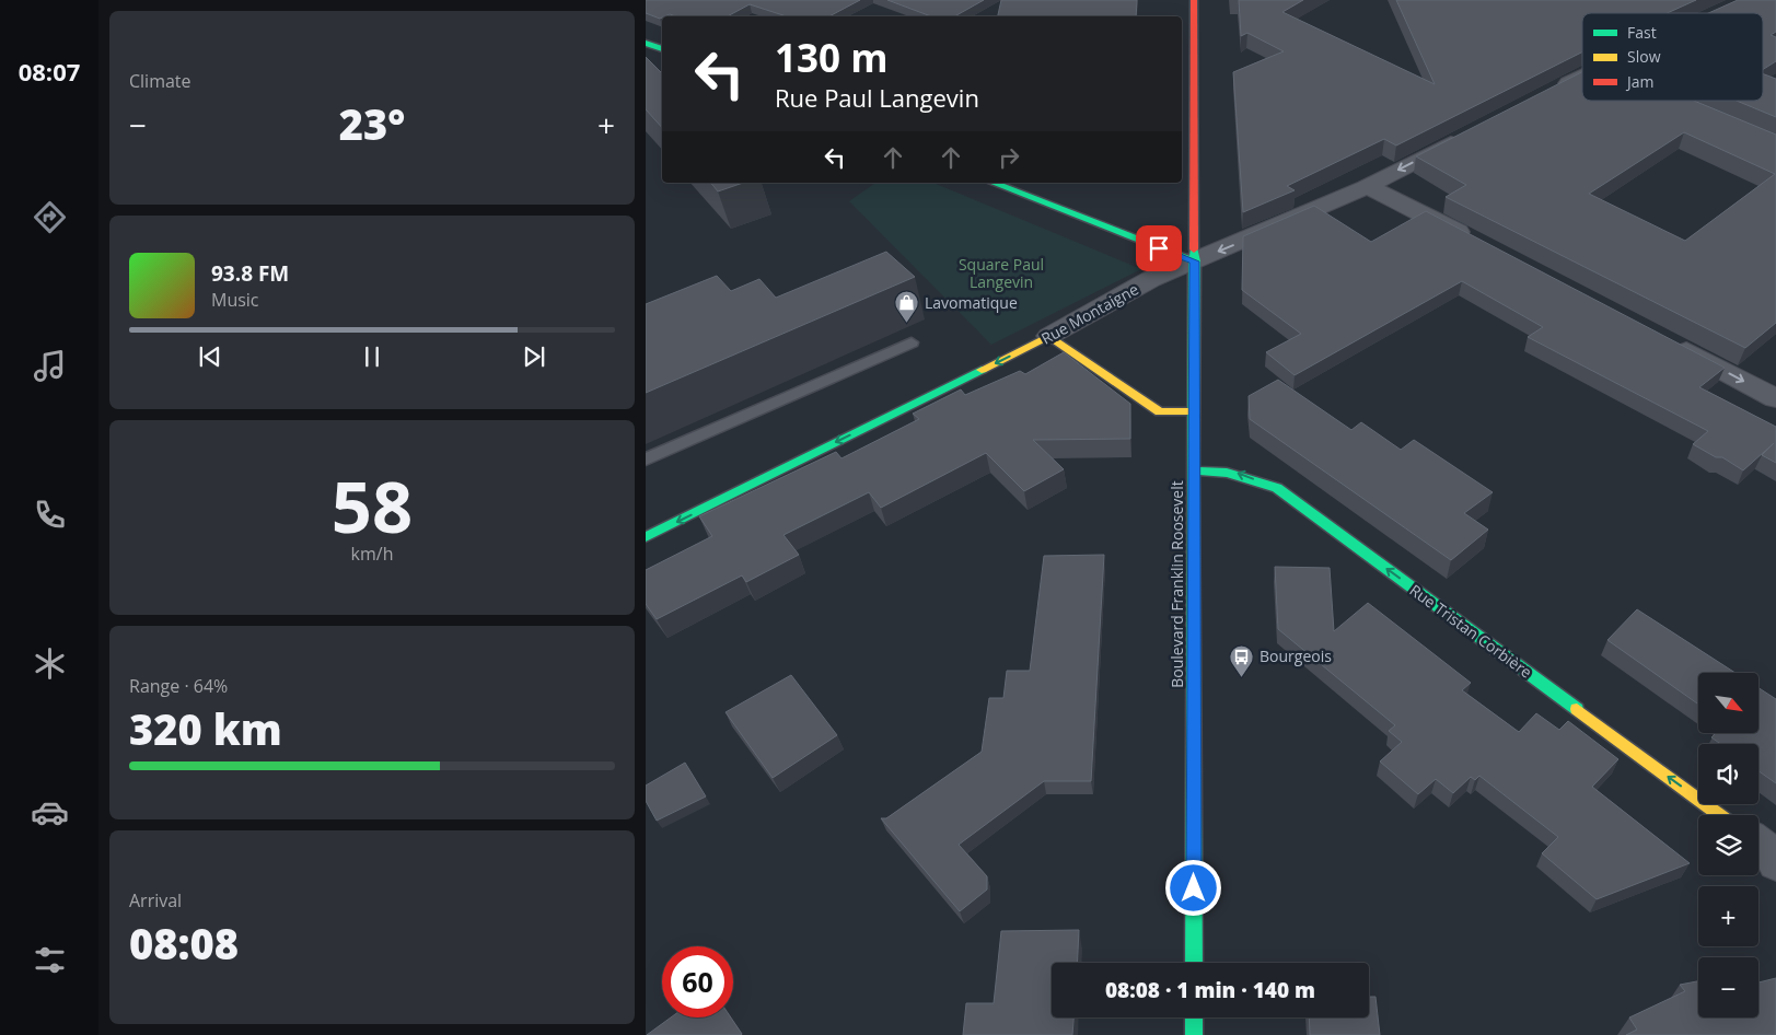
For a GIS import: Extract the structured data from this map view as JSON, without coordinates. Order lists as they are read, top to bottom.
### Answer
{
  "streets": {
    "street": ["Rue Montaigne", "Boulevard Franklin Roosevelt", "Rue Tristan Corbière"]
  },
  "crossings": [
    ["Rue Montaigne", "Boulevard Franklin Roosevelt"],
    ["Boulevard Franklin Roosevelt", "Rue Tristan Corbière"]
  ],
  "one_way": ["Rue Montaigne", "Rue Tristan Corbière"],
  "parks": ["Square Paul Langevin"],
  "places": {
    "shop": ["Lavomatique"],
    "bus stop": ["Bourgeois"]
  },
  "legend": ["Fast", "Slow", "Jam"],
  "north": "bottom right",
  "page": {
    "tabs": "08:07",
    "tile": [
      "Climate",
      ["58", "km/h"],
      ["Range · 64%", "320 km"],
      ["Arrival", "08:08"]
    ],
    "turn": ["130 m", "Rue Paul Langevin"],
    "heat": ["−", "23°", "+"],
    "song": ["93.8 FM", "Music"],
    "map_buttons": ["+", "−"],
    "limit": "60",
    "trip": "08:08 · 1 min · 140 m"
  }
}
